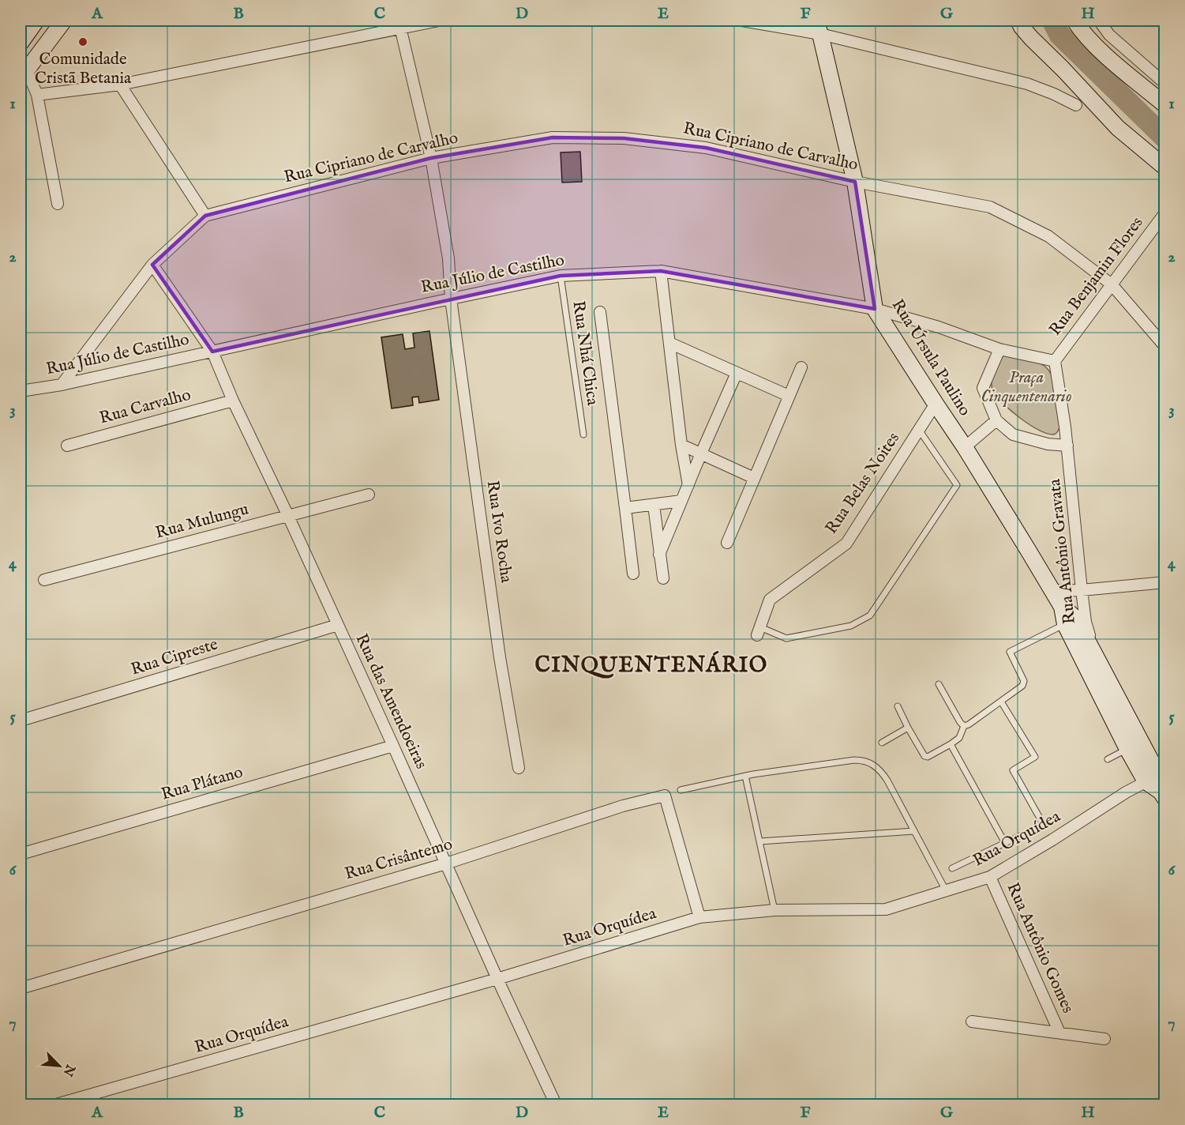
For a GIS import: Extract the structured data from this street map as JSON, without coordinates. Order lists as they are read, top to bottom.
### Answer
{
  "streets": {
    "street": [
      "Rua Cipriano de Carvalho",
      "Rua Júlio de Castilho",
      "Rua Benjamin Flores",
      "Rua Úrsula Paulino",
      "Rua Carvalho",
      "Rua Belas Noites",
      "Rua Mulungu",
      "Rua Ivo Rocha",
      "Rua Antônio Gravata",
      "Rua Cipreste",
      "Rua das Amendoeiras",
      "Rua Plátano",
      "Rua Orquídea",
      "Rua Crisântemo",
      "Rua Antônio Gomes"
    ],
    "lane": ["Rua Nhá Chica"]
  },
  "crossings": [
    ["Rua Cipriano de Carvalho", "Rua Júlio de Castilho"],
    ["Rua Cipriano de Carvalho", "Rua Benjamin Flores"],
    ["Rua Cipriano de Carvalho", "Rua Úrsula Paulino"],
    ["Rua Cipriano de Carvalho", "Rua Ivo Rocha"],
    ["Rua Cipriano de Carvalho", "Rua das Amendoeiras"],
    ["Rua Júlio de Castilho", "Rua Benjamin Flores"],
    ["Rua Júlio de Castilho", "Rua Nhá Chica"],
    ["Rua Júlio de Castilho", "Rua Úrsula Paulino"],
    ["Rua Júlio de Castilho", "Rua Ivo Rocha"],
    ["Rua Júlio de Castilho", "Rua Antônio Gravata"],
    ["Rua Júlio de Castilho", "Rua das Amendoeiras"],
    ["Rua Benjamin Flores", "Rua Antônio Gravata"],
    ["Rua Úrsula Paulino", "Rua Belas Noites"],
    ["Rua Úrsula Paulino", "Rua Antônio Gravata"],
    ["Rua Úrsula Paulino", "Rua Orquídea"],
    ["Rua Carvalho", "Rua das Amendoeiras"],
    ["Rua Mulungu", "Rua das Amendoeiras"],
    ["Rua Cipreste", "Rua das Amendoeiras"],
    ["Rua das Amendoeiras", "Rua Plátano"],
    ["Rua das Amendoeiras", "Rua Orquídea"],
    ["Rua das Amendoeiras", "Rua Crisântemo"],
    ["Rua Orquídea", "Rua Crisântemo"],
    ["Rua Orquídea", "Rua Antônio Gomes"]
  ],
  "districts": ["CINQUENTENÁRIO"],
  "parks": ["Praça Cinquentenario"],
  "places": ["Comunidade Cristã Betania"],
  "north": "bottom right",
  "grid": {
    "columns": [
      "A",
      "B",
      "C",
      "D",
      "E",
      "F",
      "G",
      "H"
    ],
    "rows": [
      "1",
      "2",
      "3",
      "4",
      "5",
      "6",
      "7"
    ]
  }
}
